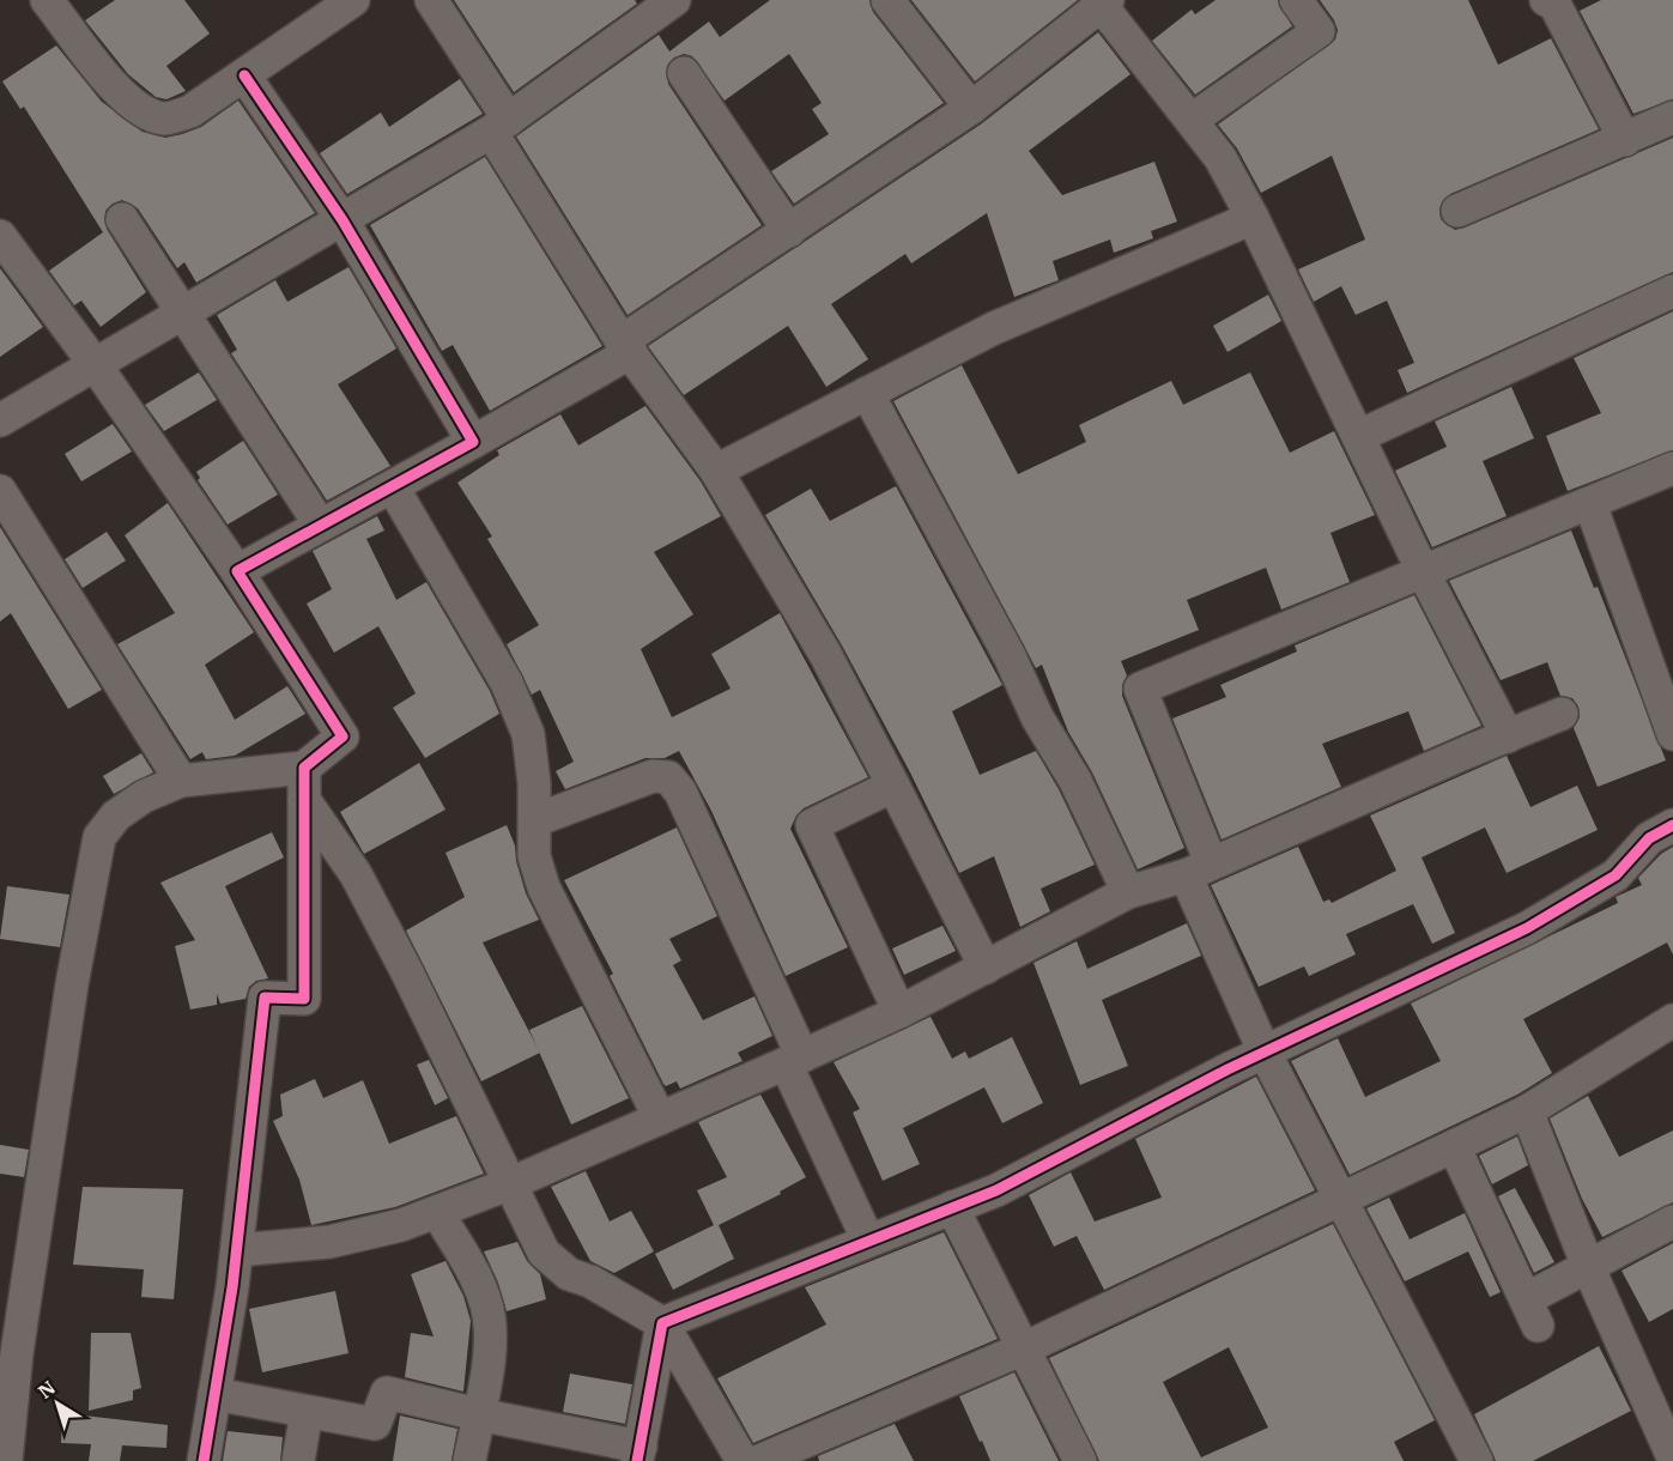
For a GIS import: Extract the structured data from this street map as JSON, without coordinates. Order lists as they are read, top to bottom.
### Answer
{
  "north": "top left"
}
